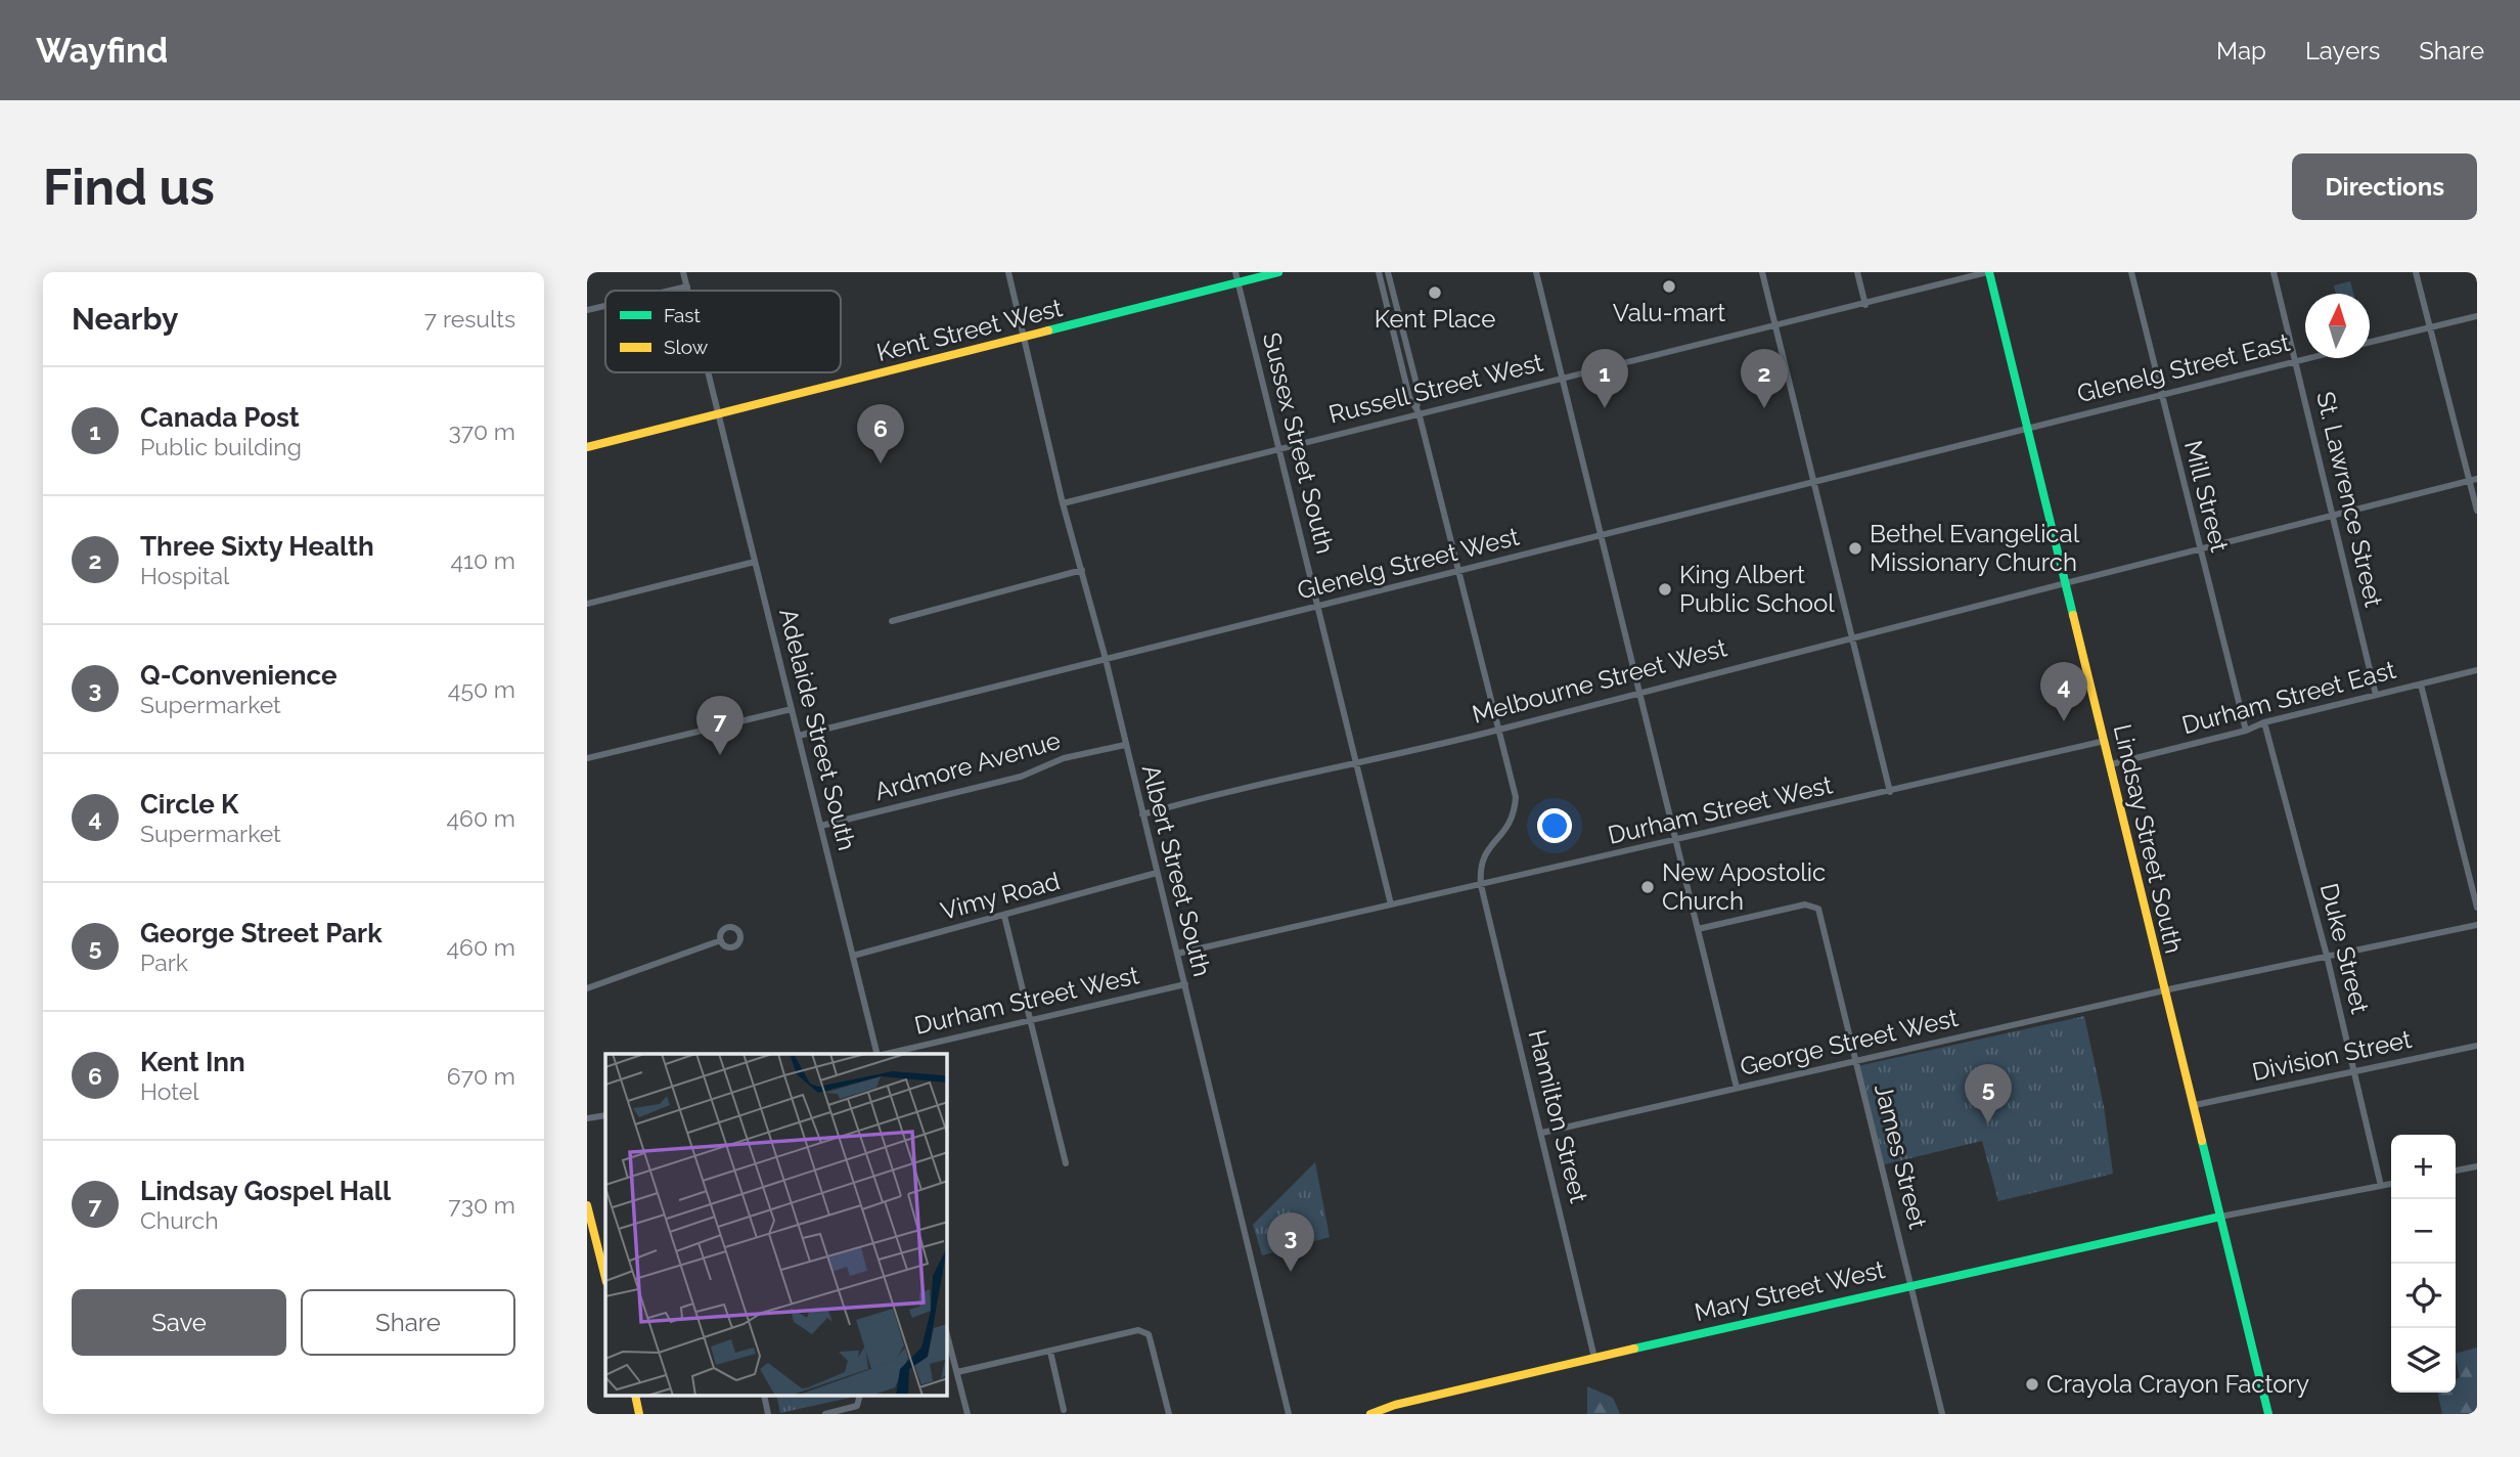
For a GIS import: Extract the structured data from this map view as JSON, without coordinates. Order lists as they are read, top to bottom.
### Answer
{
  "streets": {
    "main road": ["Kent Street West", "Lindsay Street South", "Mary Street West"],
    "street": [
      "Glenelg Street East",
      "Russell Street West",
      "Sussex Street South",
      "Mill Street",
      "St. Lawrence Street",
      "Glenelg Street West",
      "Melbourne Street West",
      "Durham Street East",
      "Adelaide Street South",
      "Ardmore Avenue",
      "Durham Street West",
      "Albert Street South",
      "Vimy Road",
      "Duke Street",
      "George Street West",
      "Division Street",
      "Hamilton Street",
      "James Street"
    ]
  },
  "crossings": [
    ["Kent Street West", "Sussex Street South"],
    ["Kent Street West", "Adelaide Street South"],
    ["Kent Street West", "Albert Street South"],
    ["Glenelg Street East", "Mill Street"],
    ["Glenelg Street East", "St. Lawrence Street"],
    ["Glenelg Street East", "Glenelg Street West"],
    ["Glenelg Street East", "Lindsay Street South"],
    ["Russell Street West", "Sussex Street South"],
    ["Russell Street West", "Lindsay Street South"],
    ["Russell Street West", "Albert Street South"],
    ["Sussex Street South", "Glenelg Street West"],
    ["Sussex Street South", "Melbourne Street West"],
    ["Sussex Street South", "Durham Street West"],
    ["Mill Street", "Melbourne Street West"],
    ["Mill Street", "Durham Street East"],
    ["St. Lawrence Street", "Melbourne Street West"],
    ["St. Lawrence Street", "Durham Street East"],
    ["Glenelg Street West", "Adelaide Street South"],
    ["Glenelg Street West", "Lindsay Street South"],
    ["Glenelg Street West", "Albert Street South"],
    ["Melbourne Street West", "Lindsay Street South"],
    ["Melbourne Street West", "Albert Street South"],
    ["Durham Street East", "Lindsay Street South"],
    ["Durham Street East", "Duke Street"],
    ["Adelaide Street South", "Ardmore Avenue"],
    ["Adelaide Street South", "Vimy Road"],
    ["Ardmore Avenue", "Albert Street South"],
    ["Durham Street West", "Lindsay Street South"],
    ["Durham Street West", "Albert Street South"],
    ["Durham Street West", "Hamilton Street"],
    ["Lindsay Street South", "George Street West"],
    ["Lindsay Street South", "Division Street"],
    ["Lindsay Street South", "Mary Street West"],
    ["Albert Street South", "Vimy Road"],
    ["Duke Street", "George Street West"],
    ["Duke Street", "Division Street"],
    ["George Street West", "Hamilton Street"],
    ["George Street West", "James Street"],
    ["Hamilton Street", "Mary Street West"],
    ["James Street", "Mary Street West"]
  ],
  "places": [
    "Valu-mart",
    "Kent Place",
    "Bethel Evangelical Missionary Church",
    "King Albert Public School",
    "New Apostolic Church",
    "Crayola Crayon Factory"
  ],
  "legend": ["Fast", "Slow"],
  "north": "top",
  "page": {
    "header": "Wayfind",
    "nav": ["Map", "Layers", "Share"],
    "buttons": [
      "Directions",
      ["Save", "Share"]
    ],
    "title": "Find us",
    "heading": ["Nearby", "7 results"],
    "pins": [
      "1",
      "2",
      "6",
      "4",
      "7",
      "5",
      "3"
    ],
    "list": [
      {
        "mark": "1",
        "name": "Canada Post",
        "note": "Public building",
        "value": "370 m"
      },
      {
        "mark": "2",
        "name": "Three Sixty Health",
        "note": "Hospital",
        "value": "410 m"
      },
      {
        "mark": "3",
        "name": "Q-Convenience",
        "note": "Supermarket",
        "value": "450 m"
      },
      {
        "mark": "4",
        "name": "Circle K",
        "note": "Supermarket",
        "value": "460 m"
      },
      {
        "mark": "5",
        "name": "George Street Park",
        "note": "Park",
        "value": "460 m"
      },
      {
        "mark": "6",
        "name": "Kent Inn",
        "note": "Hotel",
        "value": "670 m"
      },
      {
        "mark": "7",
        "name": "Lindsay Gospel Hall",
        "note": "Church",
        "value": "730 m"
      }
    ],
    "map_buttons": ["+", "−"]
  }
}
